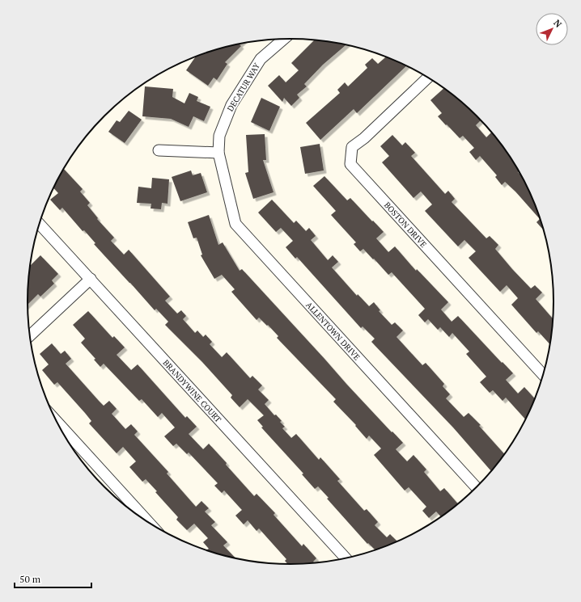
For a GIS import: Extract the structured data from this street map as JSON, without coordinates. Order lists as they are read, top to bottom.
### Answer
{
  "streets": {
    "street": [
      "DECATUR WAY",
      "BOSTON DRIVE",
      "ALLENTOWN DRIVE",
      "BRANDYWINE COURT"
    ]
  },
  "crossings": [
    ["DECATUR WAY", "ALLENTOWN DRIVE"]
  ],
  "scale_bar": "50 m",
  "north": "top right"
}
